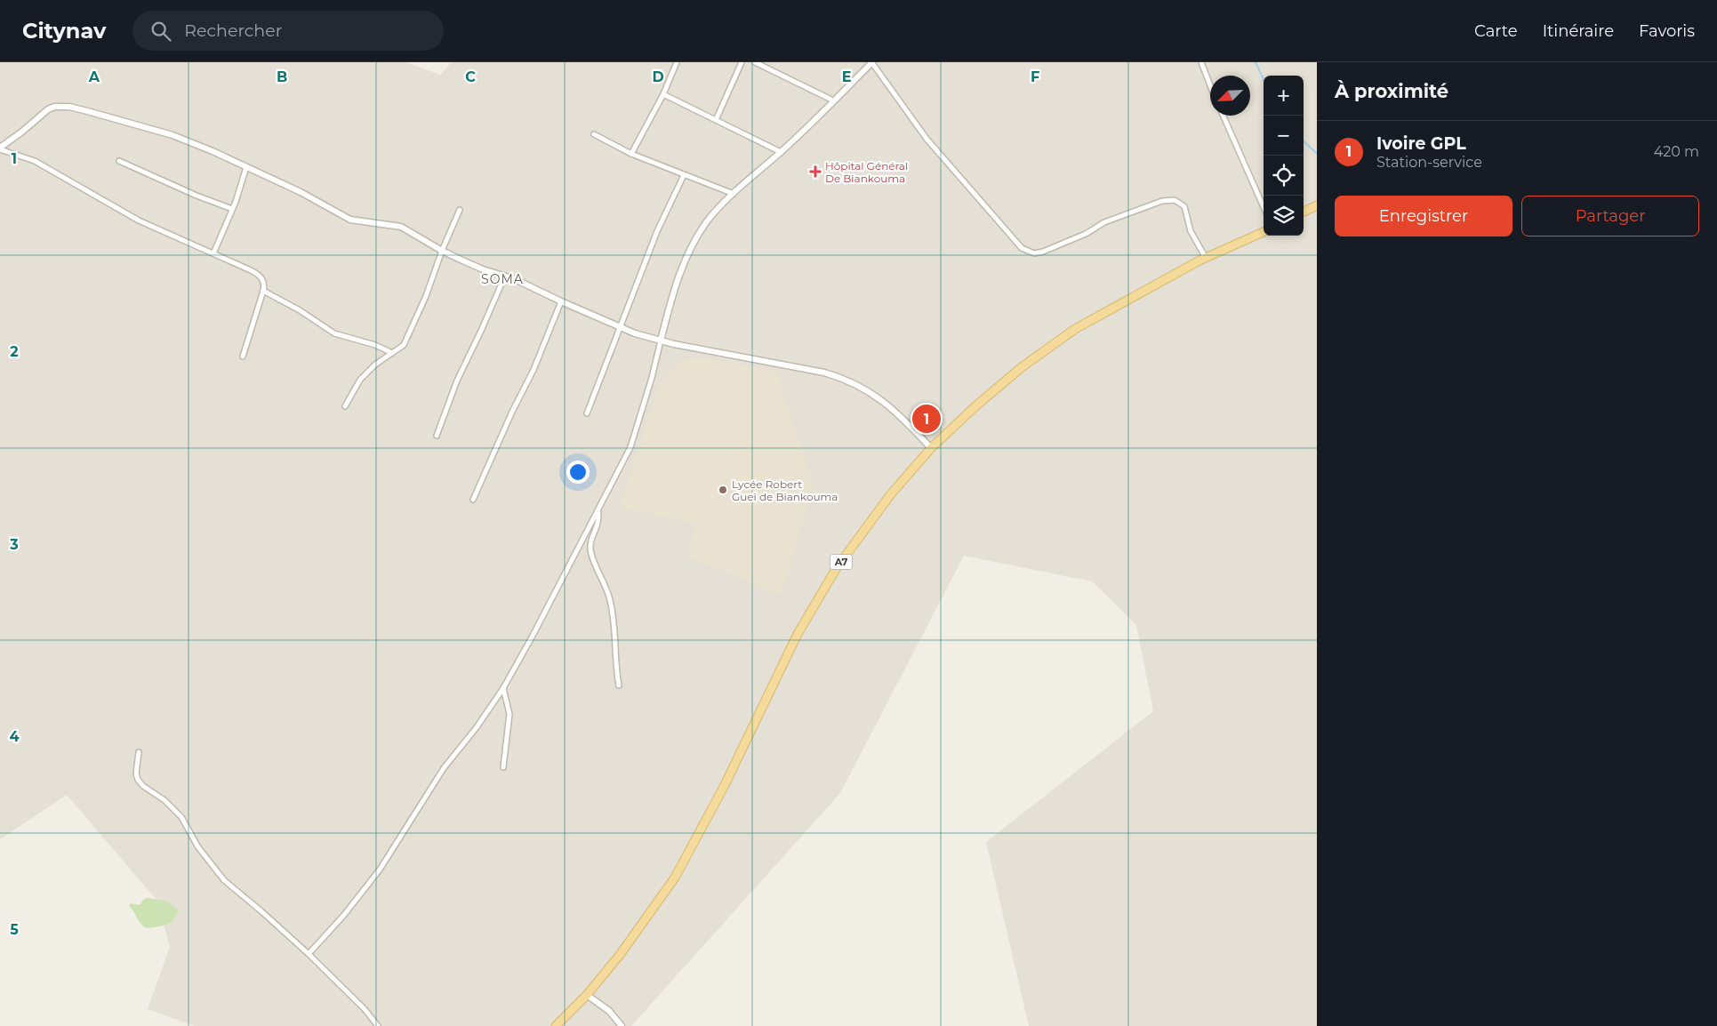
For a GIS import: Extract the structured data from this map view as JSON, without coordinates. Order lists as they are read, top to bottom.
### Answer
{
  "streets": {
    "main road": ["A7"]
  },
  "districts": ["SOMA"],
  "places": {
    "health": ["Hôpital Général De Biankouma"],
    "other": ["Lycée Robert Gueï de Biankouma"]
  },
  "north": "bottom left",
  "page": {
    "header": "Citynav",
    "search": "Rechercher",
    "nav": ["Carte", "Itinéraire", "Favoris"],
    "heading": "À proximité",
    "map_buttons": ["+", "−"],
    "list": [
      {
        "mark": "1",
        "name": "Ivoire GPL",
        "note": "Station-service",
        "value": "420 m"
      }
    ],
    "buttons": ["Enregistrer", "Partager"],
    "pins": "1"
  },
  "grid": {
    "columns": [
      "A",
      "B",
      "C",
      "D",
      "E",
      "F"
    ],
    "rows": [
      "1",
      "2",
      "3",
      "4",
      "5"
    ]
  }
}
